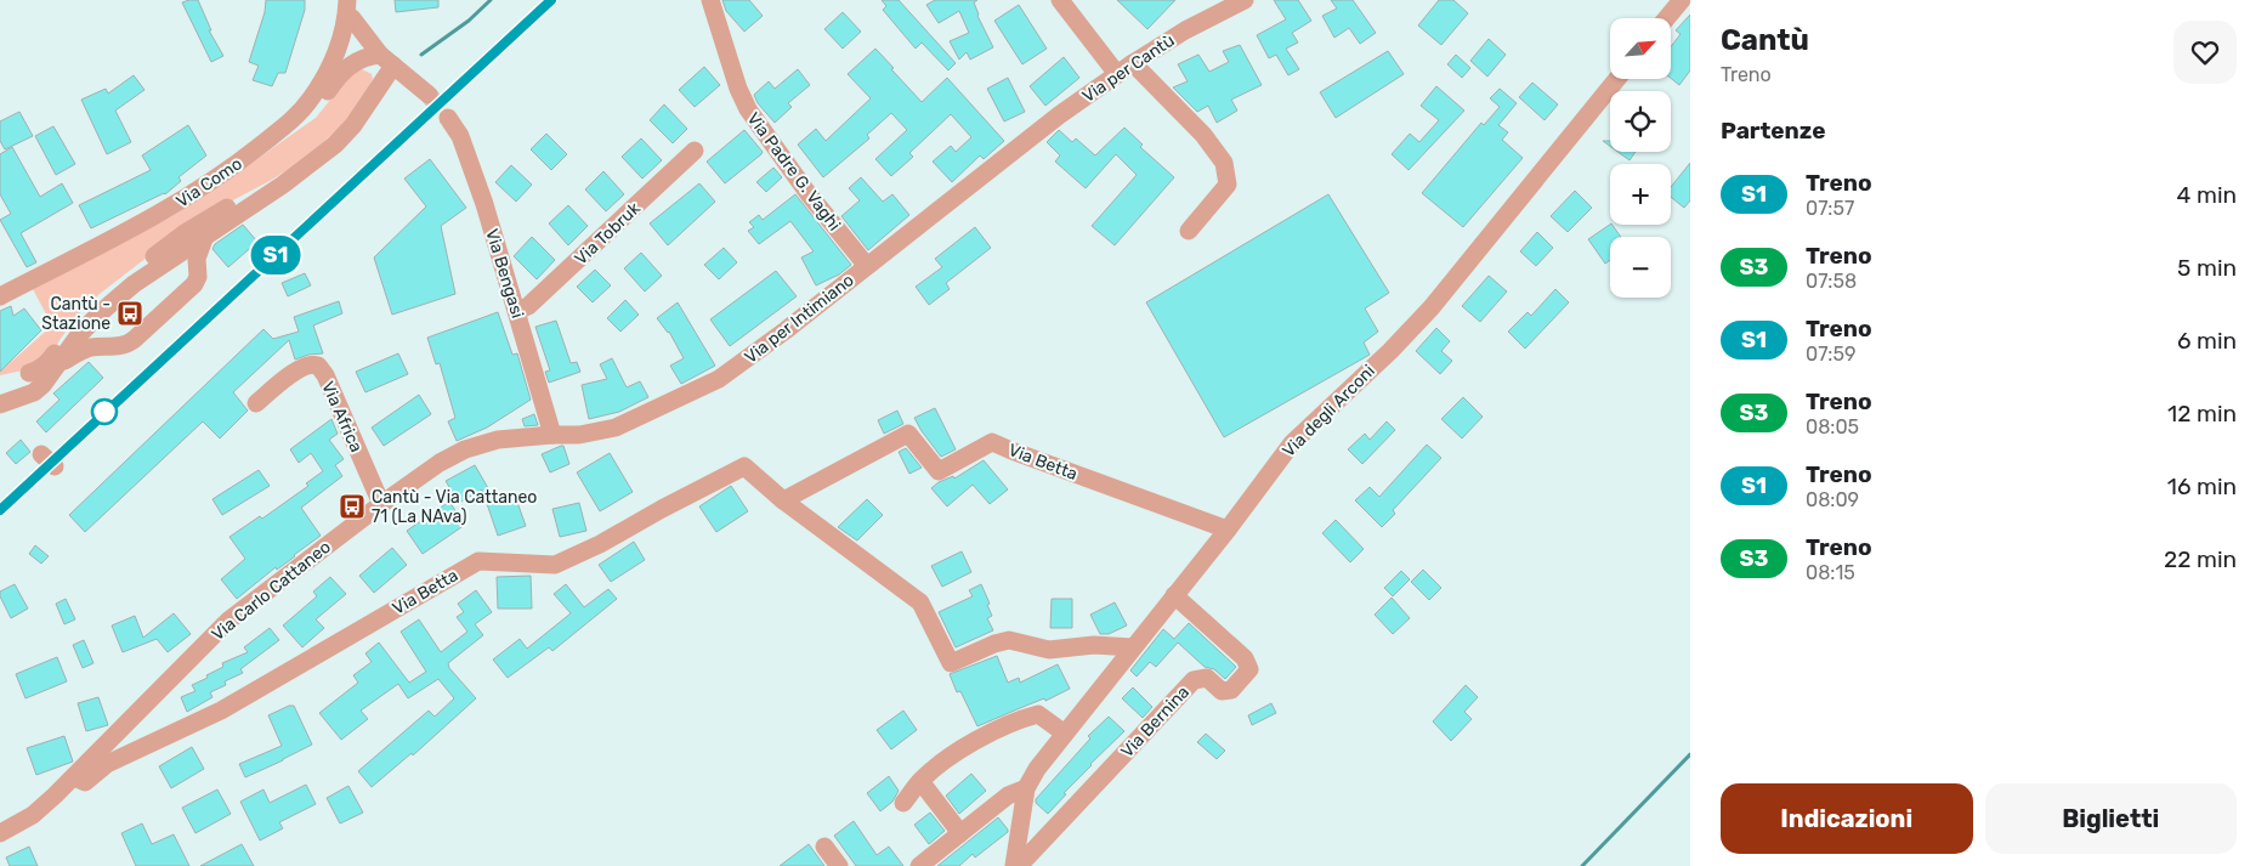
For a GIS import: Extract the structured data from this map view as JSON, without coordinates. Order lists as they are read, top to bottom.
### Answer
{
  "streets": {
    "street": [
      "Via per Cantù",
      "Via Padre G. Vaghi",
      "Via Como",
      "Via Tobruk",
      "Via Bengasi",
      "Via per Intimiano",
      "Via degli Arconi",
      "Via Africa",
      "Via Betta",
      "Via Carlo Cattaneo",
      "Via Bernina"
    ]
  },
  "crossings": [
    ["Via per Cantù", "Via per Intimiano"],
    ["Via Padre G. Vaghi", "Via per Intimiano"],
    ["Via Tobruk", "Via Bengasi"],
    ["Via Bengasi", "Via per Intimiano"],
    ["Via Bengasi", "Via Carlo Cattaneo"],
    ["Via per Intimiano", "Via Carlo Cattaneo"],
    ["Via degli Arconi", "Via Betta"],
    ["Via degli Arconi", "Via Bernina"],
    ["Via Africa", "Via Carlo Cattaneo"],
    ["Via Betta", "Via Carlo Cattaneo"]
  ],
  "places": {
    "bus stop": ["Cantù - Stazione", "Cantù - Via Cattaneo 71 (La NAva)"]
  },
  "north": "top right",
  "page": {
    "on_map": "S1",
    "heading": [
      ["Cantù", "Treno"],
      "Partenze"
    ],
    "map_buttons": ["+", "−"],
    "list": [
      {
        "mark": "S1",
        "name": "Treno",
        "note": "07:57",
        "value": "4 min"
      },
      {
        "mark": "S3",
        "name": "Treno",
        "note": "07:58",
        "value": "5 min"
      },
      {
        "mark": "S1",
        "name": "Treno",
        "note": "07:59",
        "value": "6 min"
      },
      {
        "mark": "S3",
        "name": "Treno",
        "note": "08:05",
        "value": "12 min"
      },
      {
        "mark": "S1",
        "name": "Treno",
        "note": "08:09",
        "value": "16 min"
      },
      {
        "mark": "S3",
        "name": "Treno",
        "note": "08:15",
        "value": "22 min"
      }
    ],
    "buttons": ["Indicazioni", "Biglietti"]
  }
}
